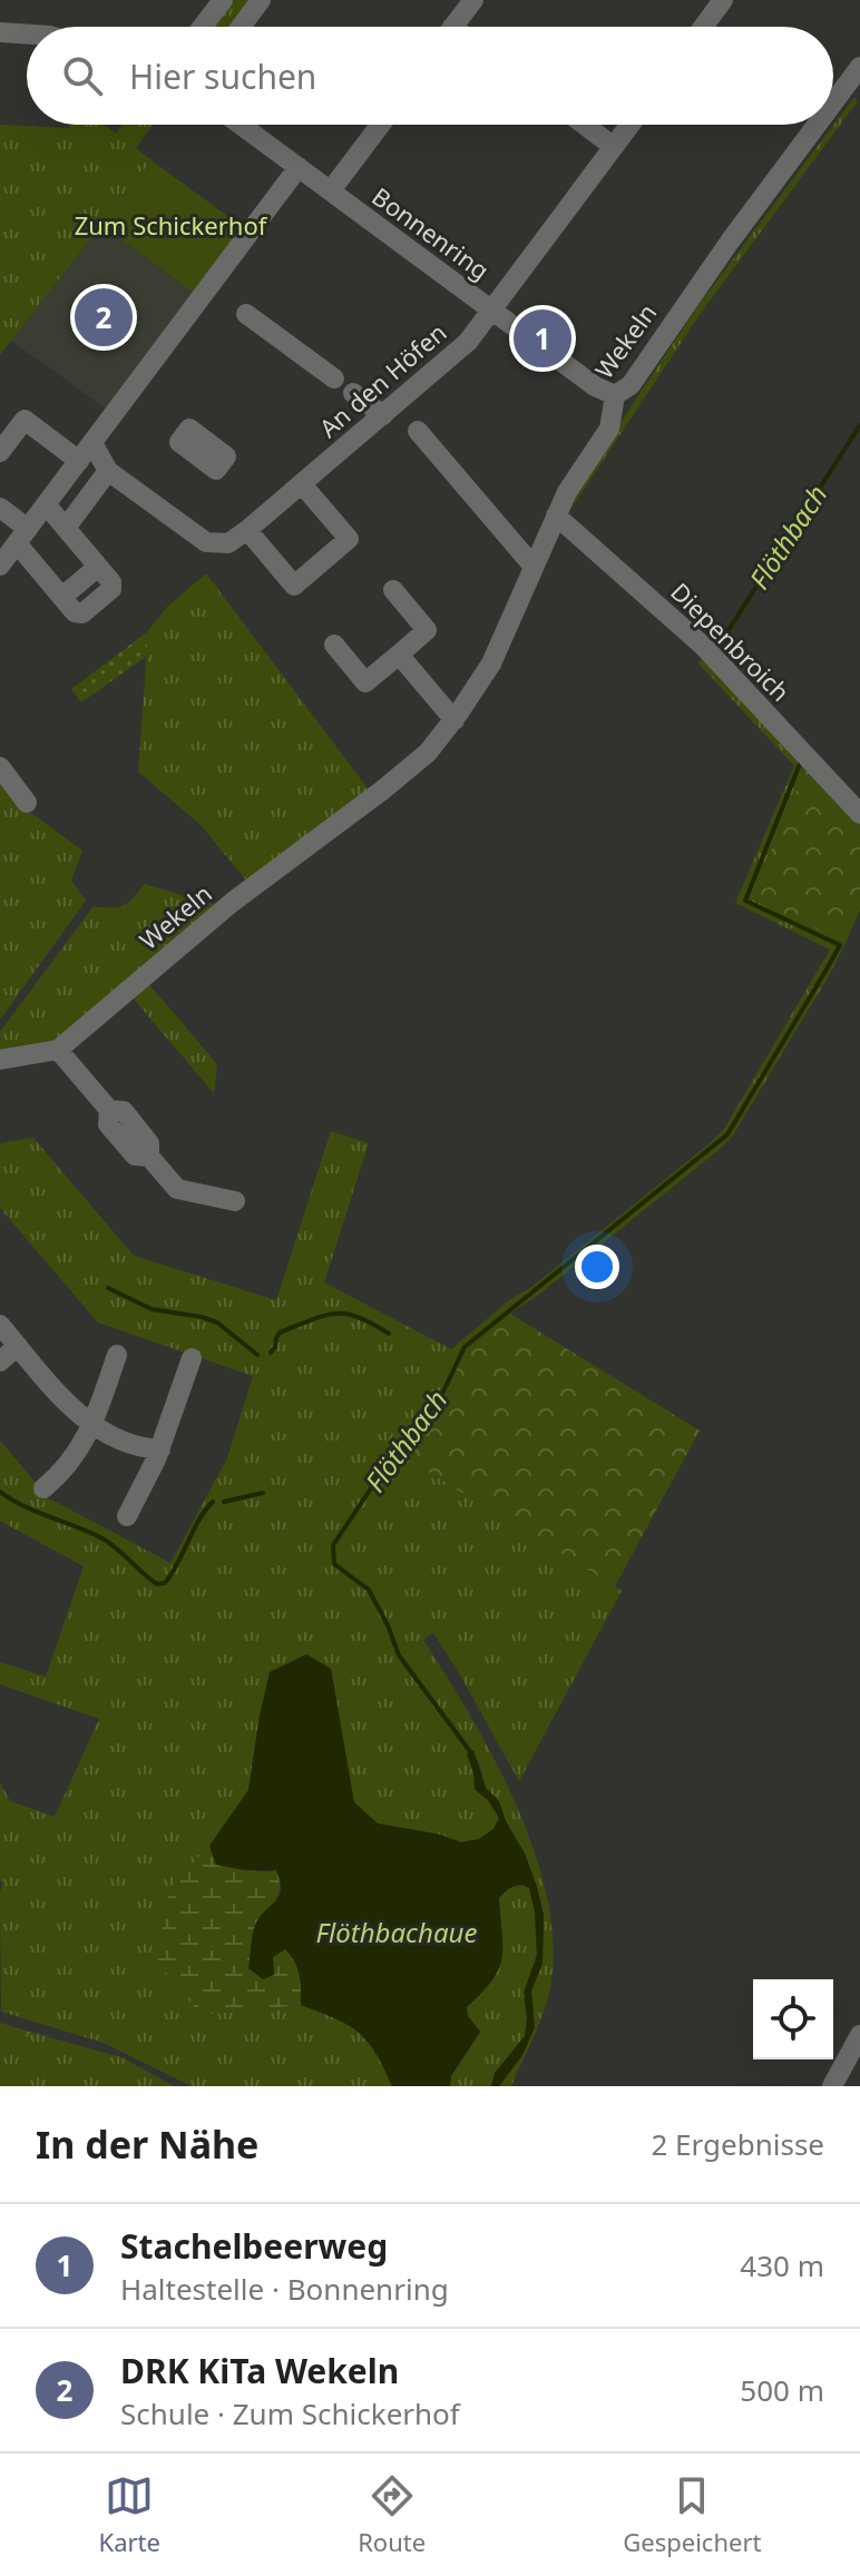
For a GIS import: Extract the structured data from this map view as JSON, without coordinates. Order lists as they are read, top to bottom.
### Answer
{
  "streets": {
    "street": [
      "Bonnenring",
      "Wekeln",
      "An den Höfen",
      "Diepenbroich"
    ]
  },
  "crossings": [
    ["Bonnenring", "Wekeln"],
    ["Bonnenring", "An den Höfen"],
    ["Wekeln", "Diepenbroich"]
  ],
  "water": ["Flöthbach", "Flöthbachaue"],
  "parks": ["Zum Schickerhof"],
  "page": {
    "search": "Hier suchen",
    "pins": ["2", "1"],
    "heading": ["In der Nähe", "2 Ergebnisse"],
    "list": [
      {
        "mark": "1",
        "name": "Stachelbeerweg",
        "note": "Haltestelle · Bonnenring",
        "value": "430 m"
      },
      {
        "mark": "2",
        "name": "DRK KiTa Wekeln",
        "note": "Schule · Zum Schickerhof",
        "value": "500 m"
      }
    ],
    "nav": ["Karte", "Route", "Gespeichert"]
  }
}
